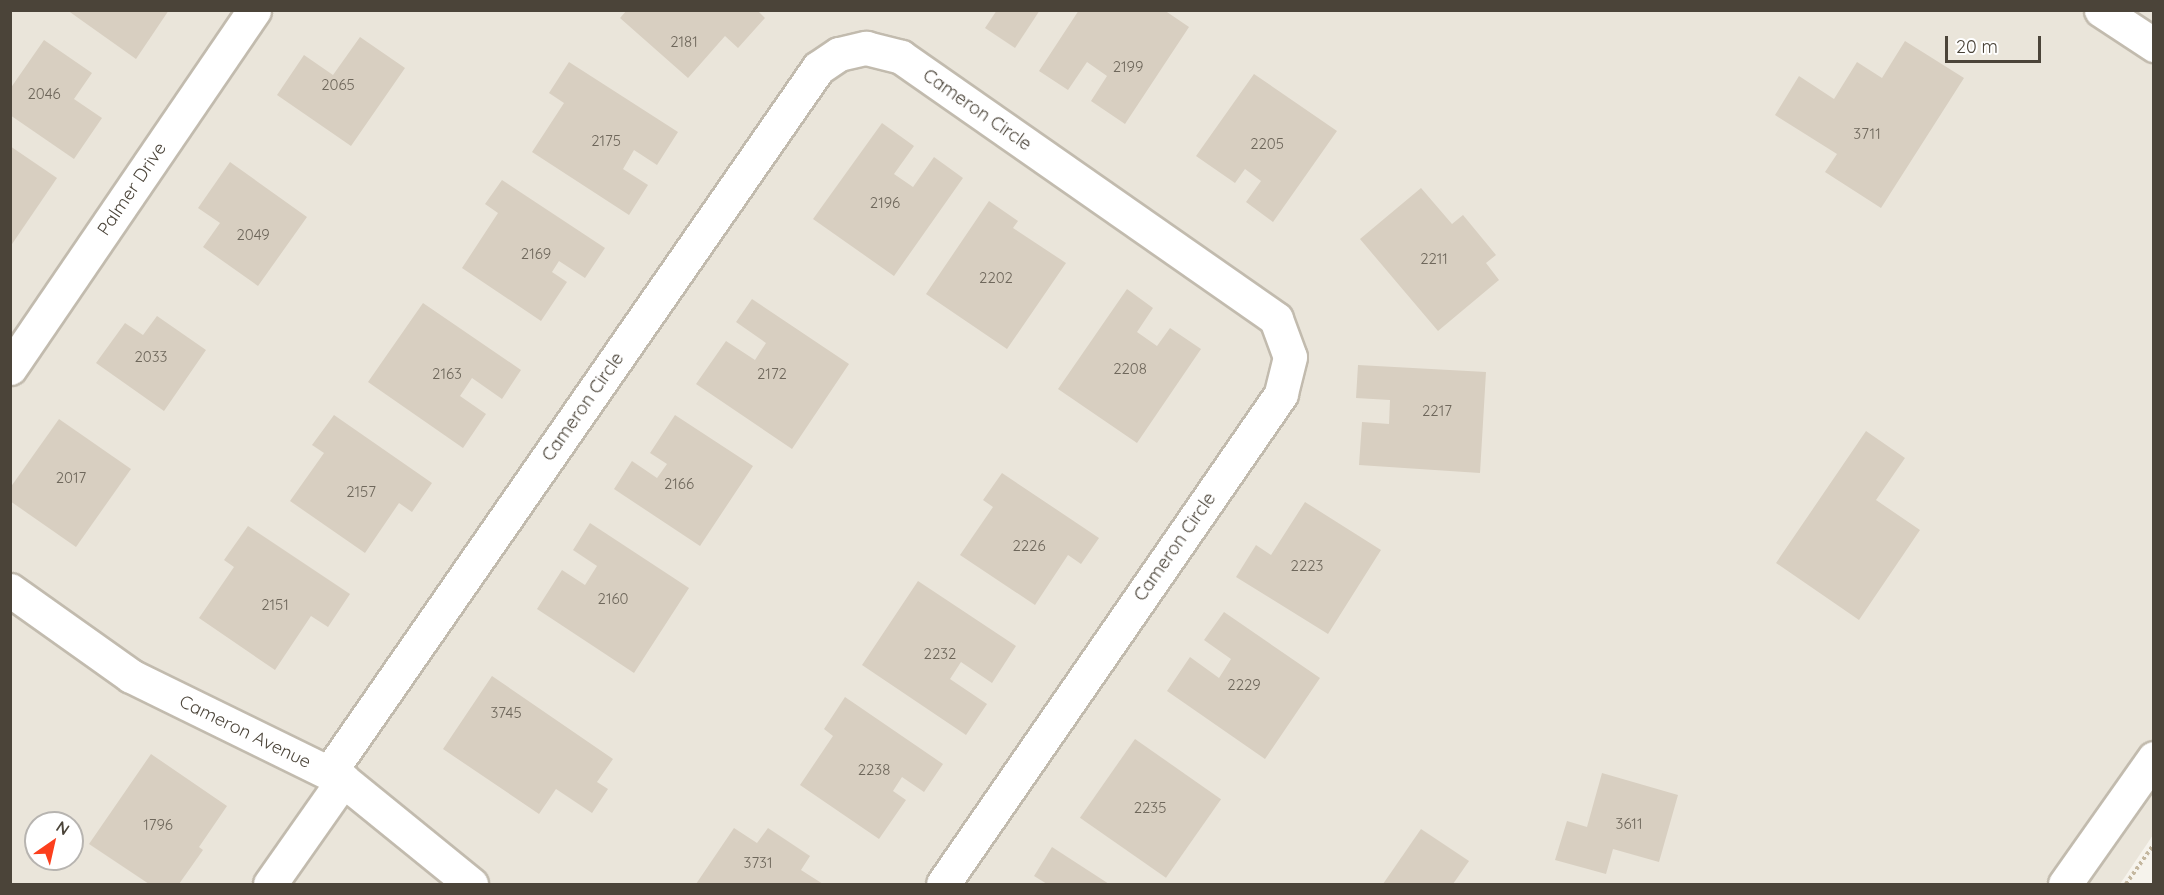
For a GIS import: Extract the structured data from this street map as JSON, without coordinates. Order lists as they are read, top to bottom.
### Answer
{
  "streets": {
    "street": ["Cameron Circle", "Palmer Drive", "Cameron Avenue"]
  },
  "crossings": [
    ["Cameron Circle", "Cameron Avenue"]
  ],
  "house_numbers": [
    "2181",
    "2199",
    "2065",
    "2046",
    "3711",
    "2175",
    "2205",
    "2196",
    "2049",
    "2169",
    "2211",
    "2202",
    "2033",
    "2208",
    "2163",
    "2172",
    "2217",
    "2017",
    "2166",
    "2157",
    "2226",
    "2223",
    "2160",
    "2151",
    "2232",
    "2229",
    "3745",
    "2238",
    "2235",
    "3611",
    "1796",
    "3731"
  ],
  "scale_bar": "20 m",
  "north": "top right"
}
